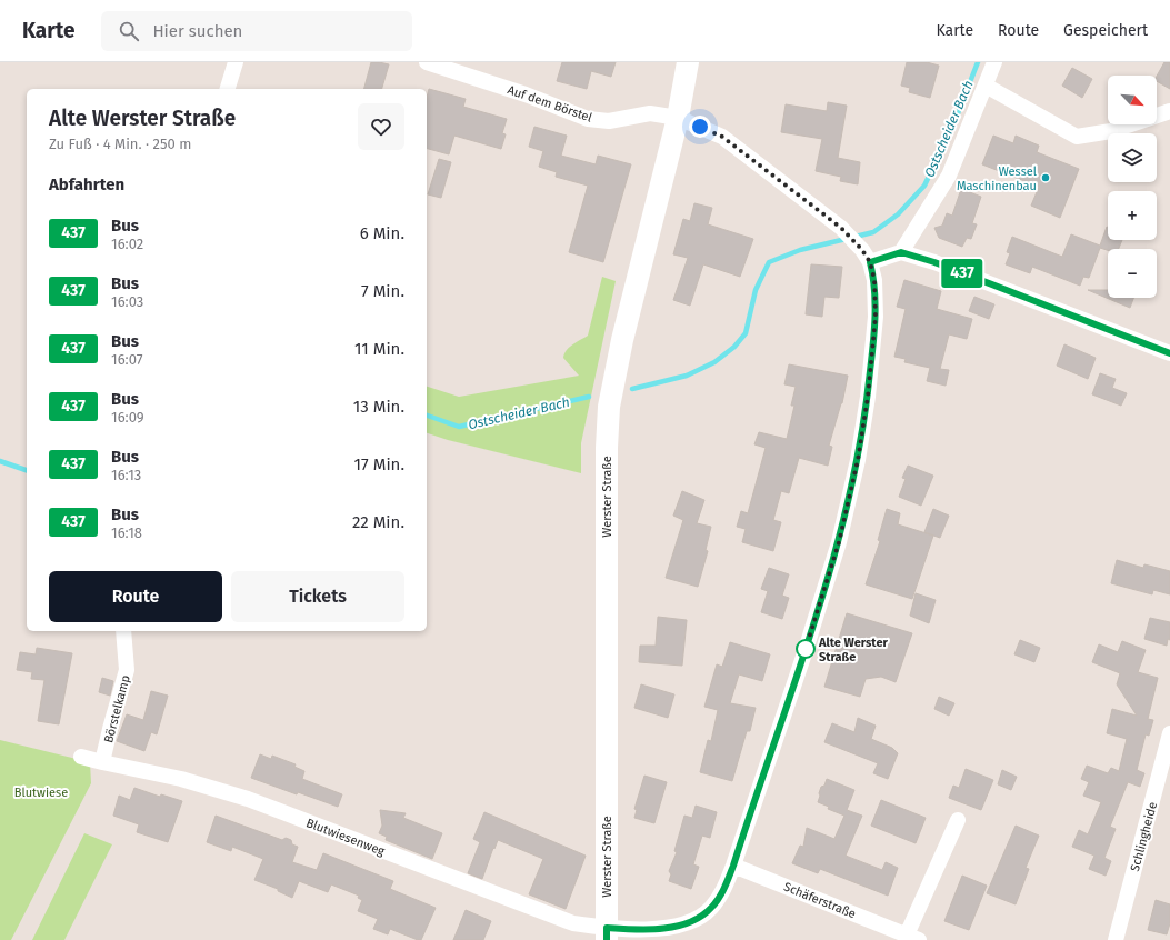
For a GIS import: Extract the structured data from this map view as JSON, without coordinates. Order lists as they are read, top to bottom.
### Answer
{
  "streets": {
    "main road": ["Werster Straße"],
    "street": [
      "Auf dem Börstel",
      "Börstelkamp",
      "Blutwiesenweg",
      "Schlingheide",
      "Schäferstraße"
    ]
  },
  "crossings": [
    ["Auf dem Börstel", "Werster Straße"],
    ["Werster Straße", "Blutwiesenweg"],
    ["Börstelkamp", "Blutwiesenweg"]
  ],
  "water": ["Ostscheider Bach"],
  "parks": ["Blutwiese"],
  "places": ["Wessel Maschinenbau", "Alte Werster Straße"],
  "lines": ["bus line 437"],
  "north": "bottom right",
  "page": {
    "header": "Karte",
    "search": "Hier suchen",
    "nav": ["Karte", "Route", "Gespeichert"],
    "on_map": "437",
    "map_buttons": ["+", "−"],
    "heading": [
      ["Alte Werster Straße", "Zu Fuß · 4 Min. · 250 m"],
      "Abfahrten"
    ],
    "list": [
      {
        "mark": "437",
        "name": "Bus",
        "note": "16:02",
        "value": "6 Min."
      },
      {
        "mark": "437",
        "name": "Bus",
        "note": "16:03",
        "value": "7 Min."
      },
      {
        "mark": "437",
        "name": "Bus",
        "note": "16:07",
        "value": "11 Min."
      },
      {
        "mark": "437",
        "name": "Bus",
        "note": "16:09",
        "value": "13 Min."
      },
      {
        "mark": "437",
        "name": "Bus",
        "note": "16:13",
        "value": "17 Min."
      },
      {
        "mark": "437",
        "name": "Bus",
        "note": "16:18",
        "value": "22 Min."
      }
    ],
    "buttons": ["Route", "Tickets"]
  }
}
